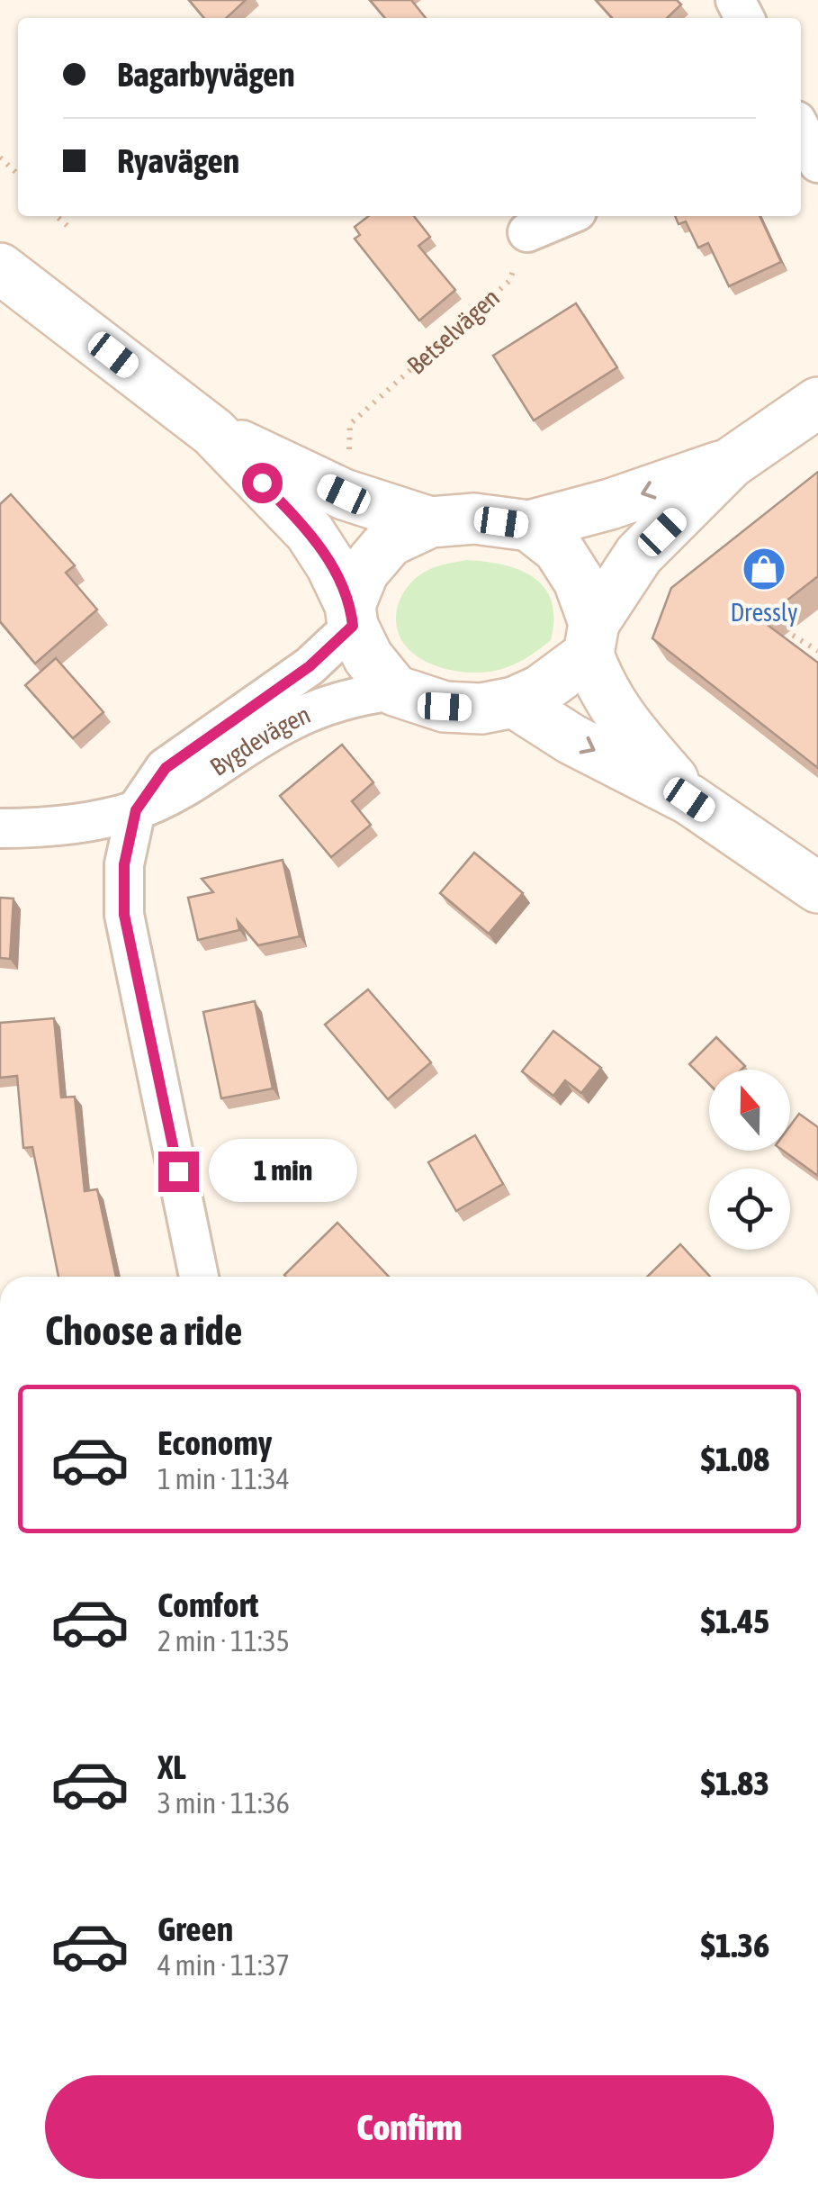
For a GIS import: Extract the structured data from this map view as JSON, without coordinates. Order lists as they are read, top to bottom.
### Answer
{
  "streets": {
    "street": ["Bygdevägen"],
    "path": ["Betselvägen"]
  },
  "places": {
    "shop": ["Dressly"]
  },
  "north": "top",
  "page": {
    "banner": ["Bagarbyvägen", "Ryavägen"],
    "bubble": "1 min",
    "heading": "Choose a ride",
    "list": [
      {
        "name": "Economy",
        "note": "1 min · 11:34",
        "value": "$1.08"
      },
      {
        "name": "Comfort",
        "note": "2 min · 11:35",
        "value": "$1.45"
      },
      {
        "name": "XL",
        "note": "3 min · 11:36",
        "value": "$1.83"
      },
      {
        "name": "Green",
        "note": "4 min · 11:37",
        "value": "$1.36"
      }
    ],
    "buttons": "Confirm"
  }
}
